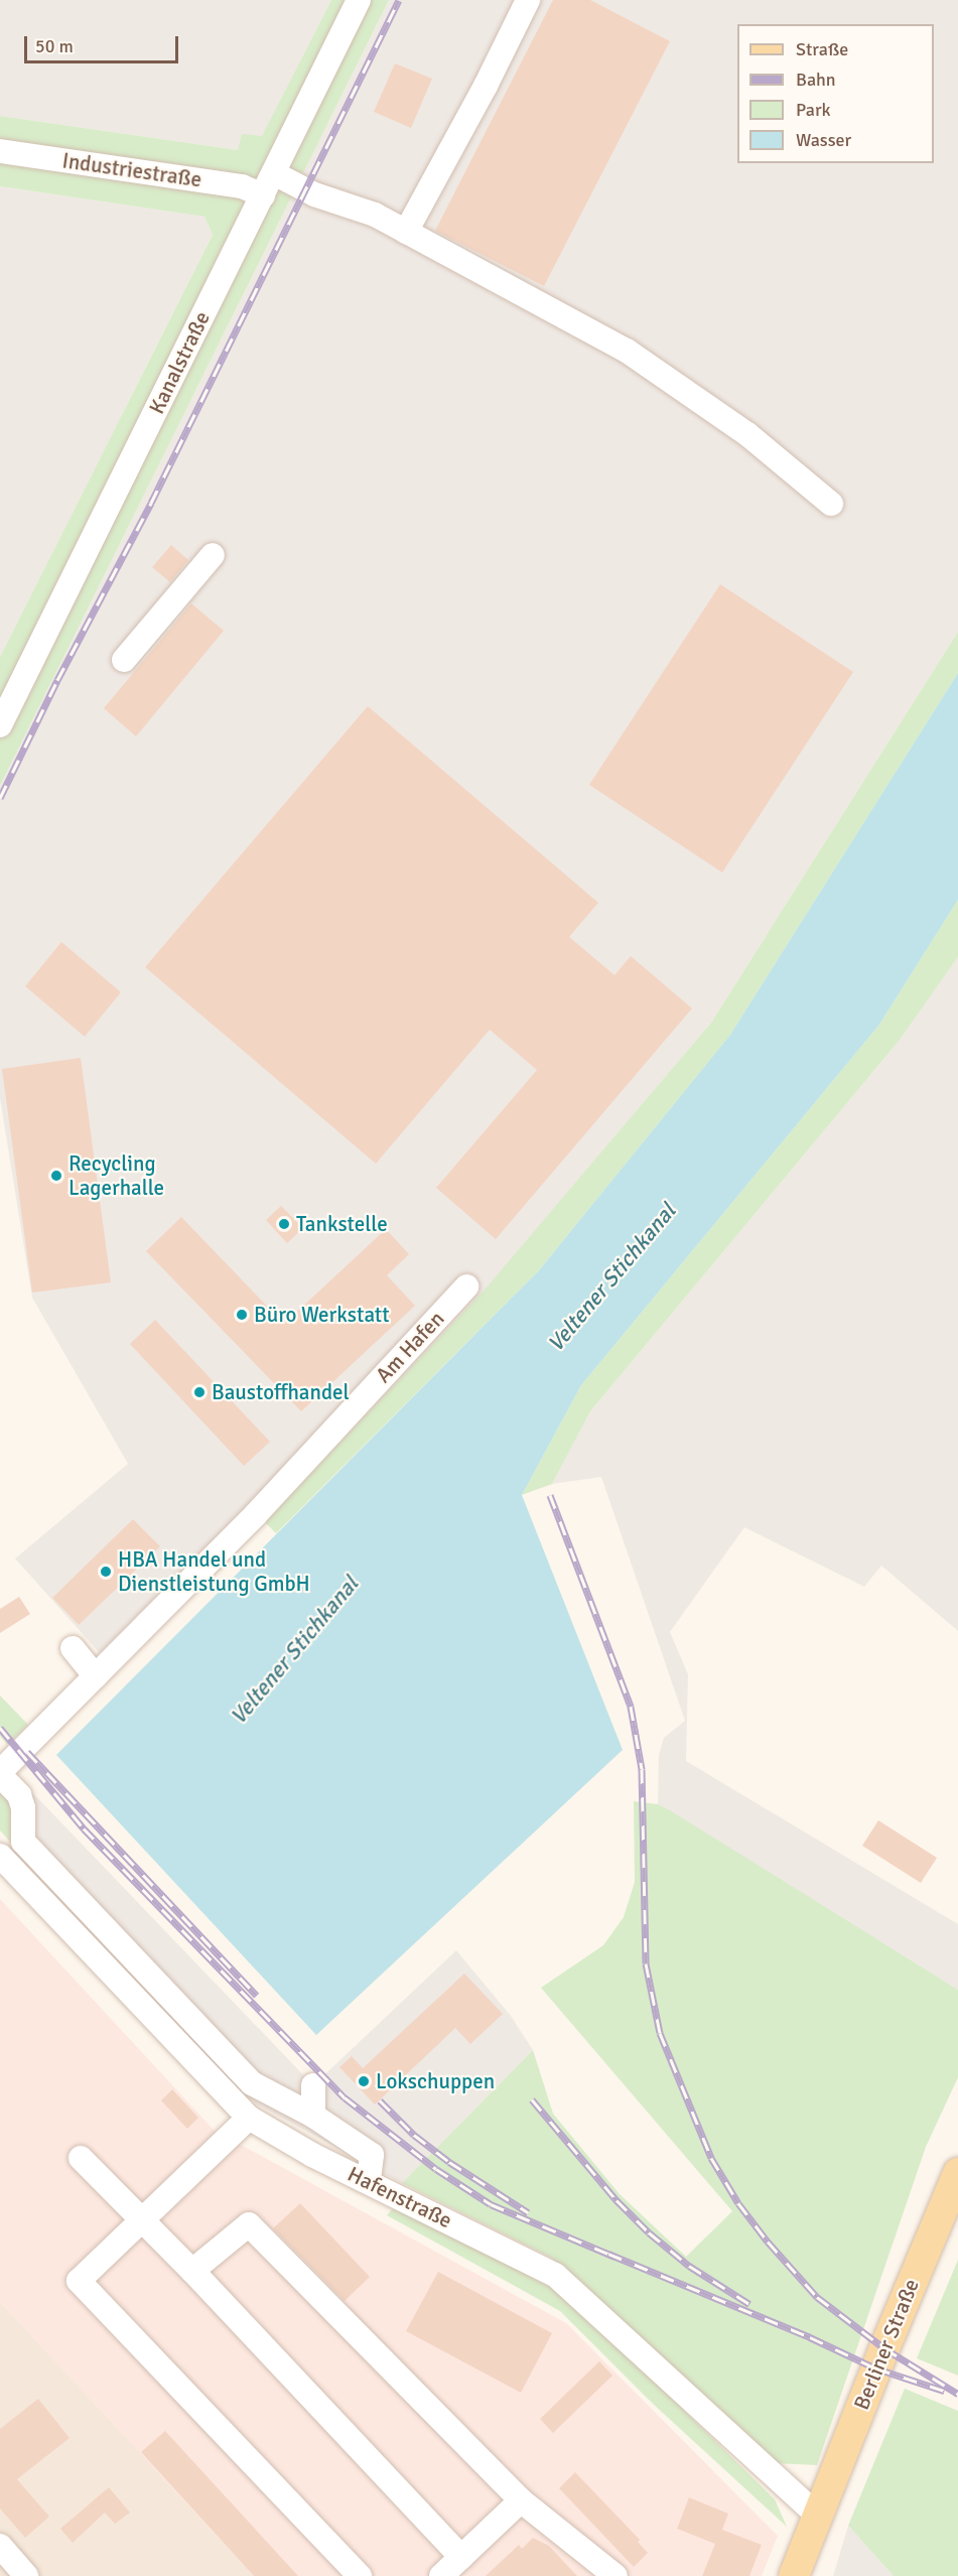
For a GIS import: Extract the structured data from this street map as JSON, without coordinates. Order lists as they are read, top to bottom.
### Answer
{
  "streets": {
    "main road": ["Berliner Straße"],
    "street": [
      "Industriestraße",
      "Kanalstraße",
      "Am Hafen",
      "Hafenstraße"
    ]
  },
  "crossings": [
    ["Industriestraße", "Kanalstraße"],
    ["Hafenstraße", "Berliner Straße"]
  ],
  "water": ["Veltener Stichkanal"],
  "places": [
    "Recycling Lagerhalle",
    "Tankstelle",
    "Büro Werkstatt",
    "Baustoffhandel",
    "HBA Handel und Dienstleistung GmbH",
    "Lokschuppen"
  ],
  "legend": [
    "Straße",
    "Bahn",
    "Park",
    "Wasser"
  ],
  "scale_bar": "50 m"
}
